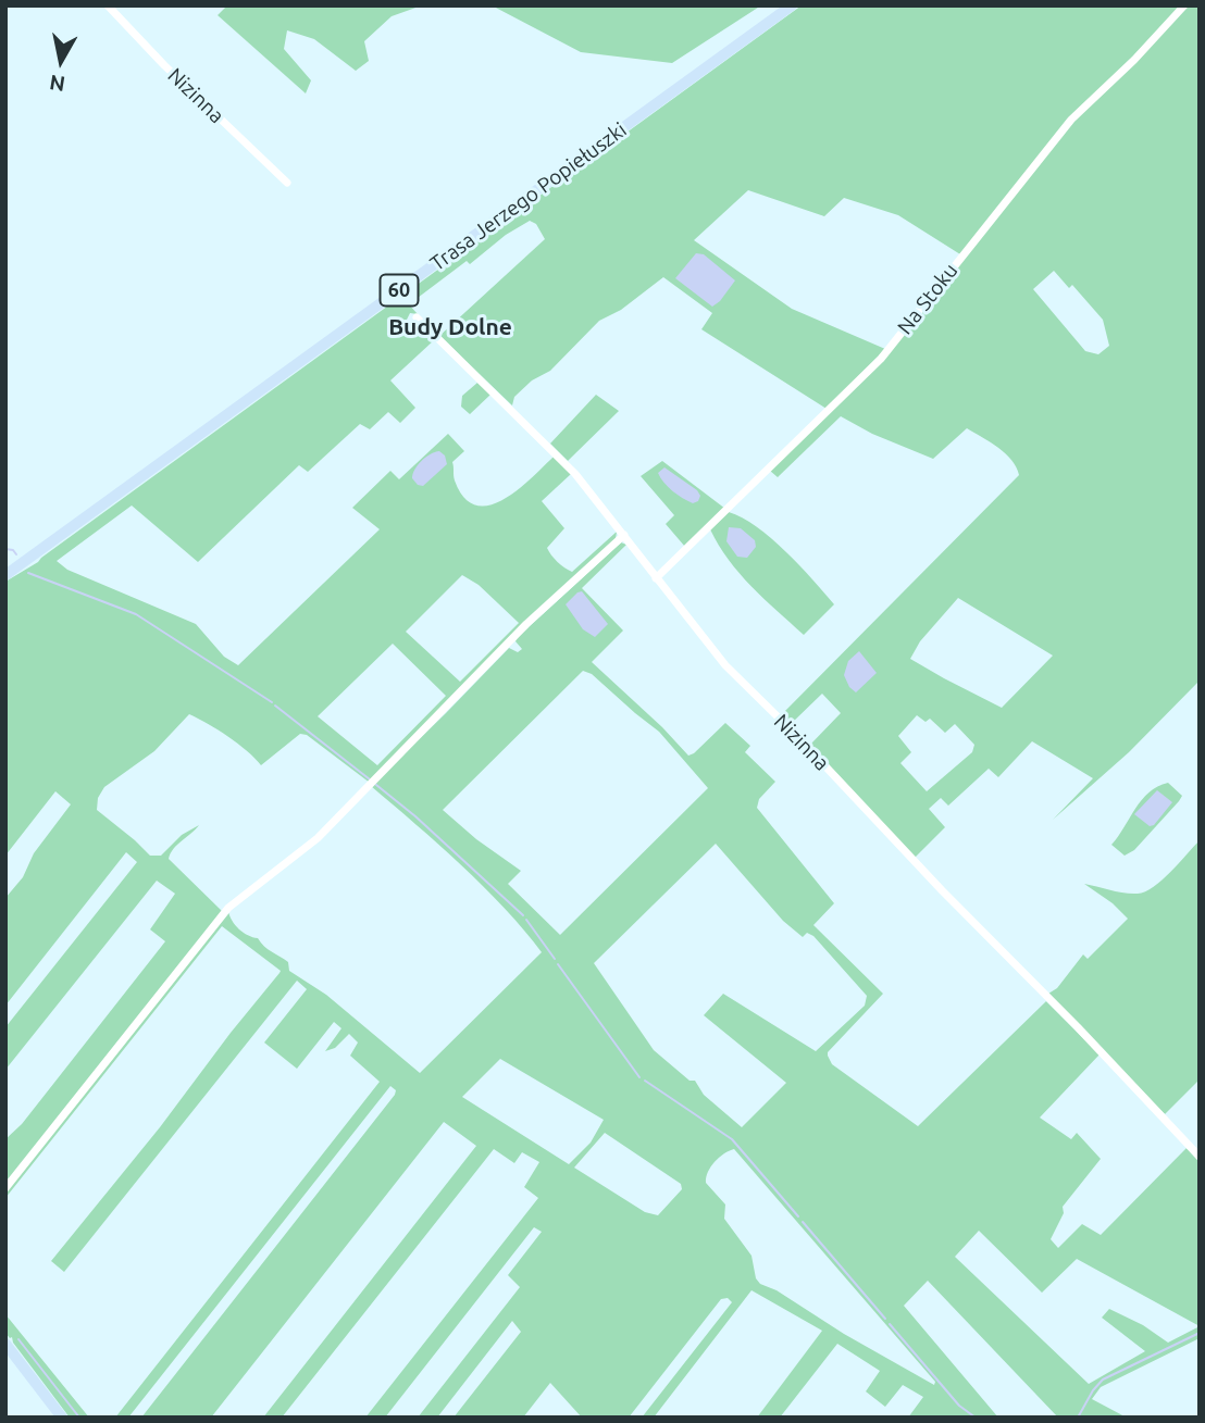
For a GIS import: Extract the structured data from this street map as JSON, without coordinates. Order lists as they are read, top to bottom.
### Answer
{
  "streets": {
    "main road": ["Trasa Jerzego Popiełuszki", "60"],
    "street": ["Nizinna", "Na Stoku"]
  },
  "crossings": [
    ["Nizinna", "Na Stoku"]
  ],
  "districts": ["Budy Dolne"],
  "north": "bottom"
}
